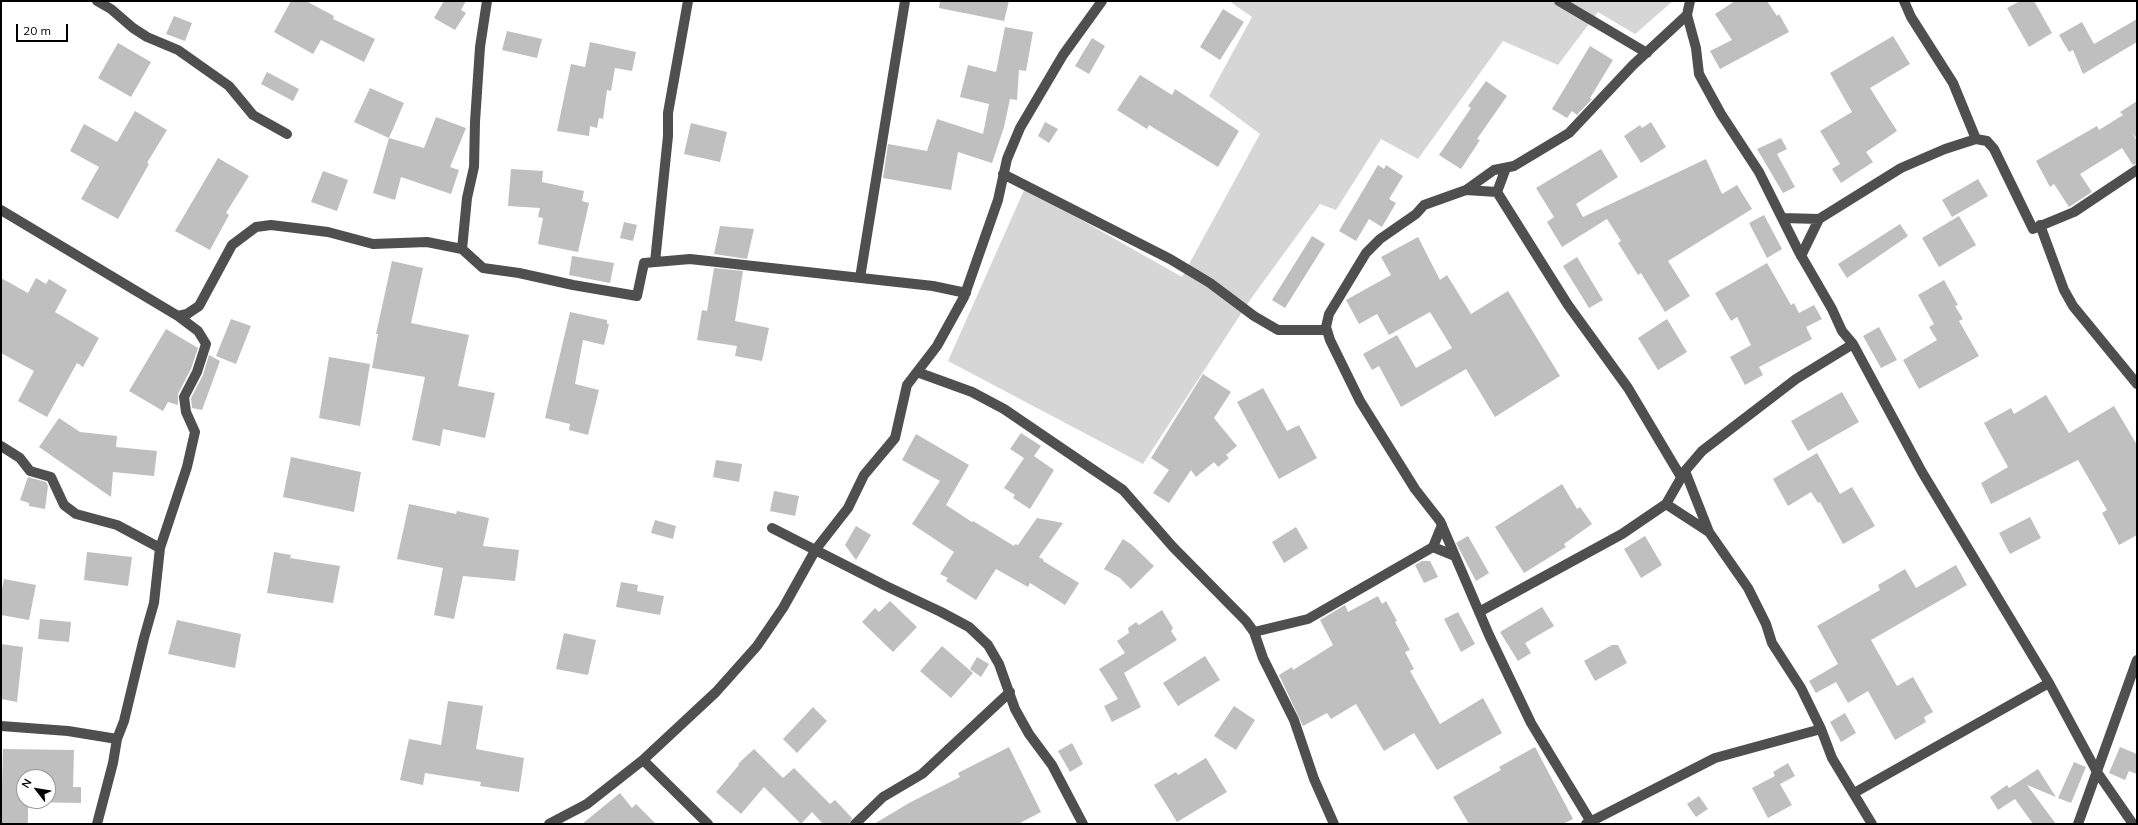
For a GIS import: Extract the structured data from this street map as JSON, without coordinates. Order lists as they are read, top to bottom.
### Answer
{
  "scale_bar": "20 m",
  "north": "top left"
}
